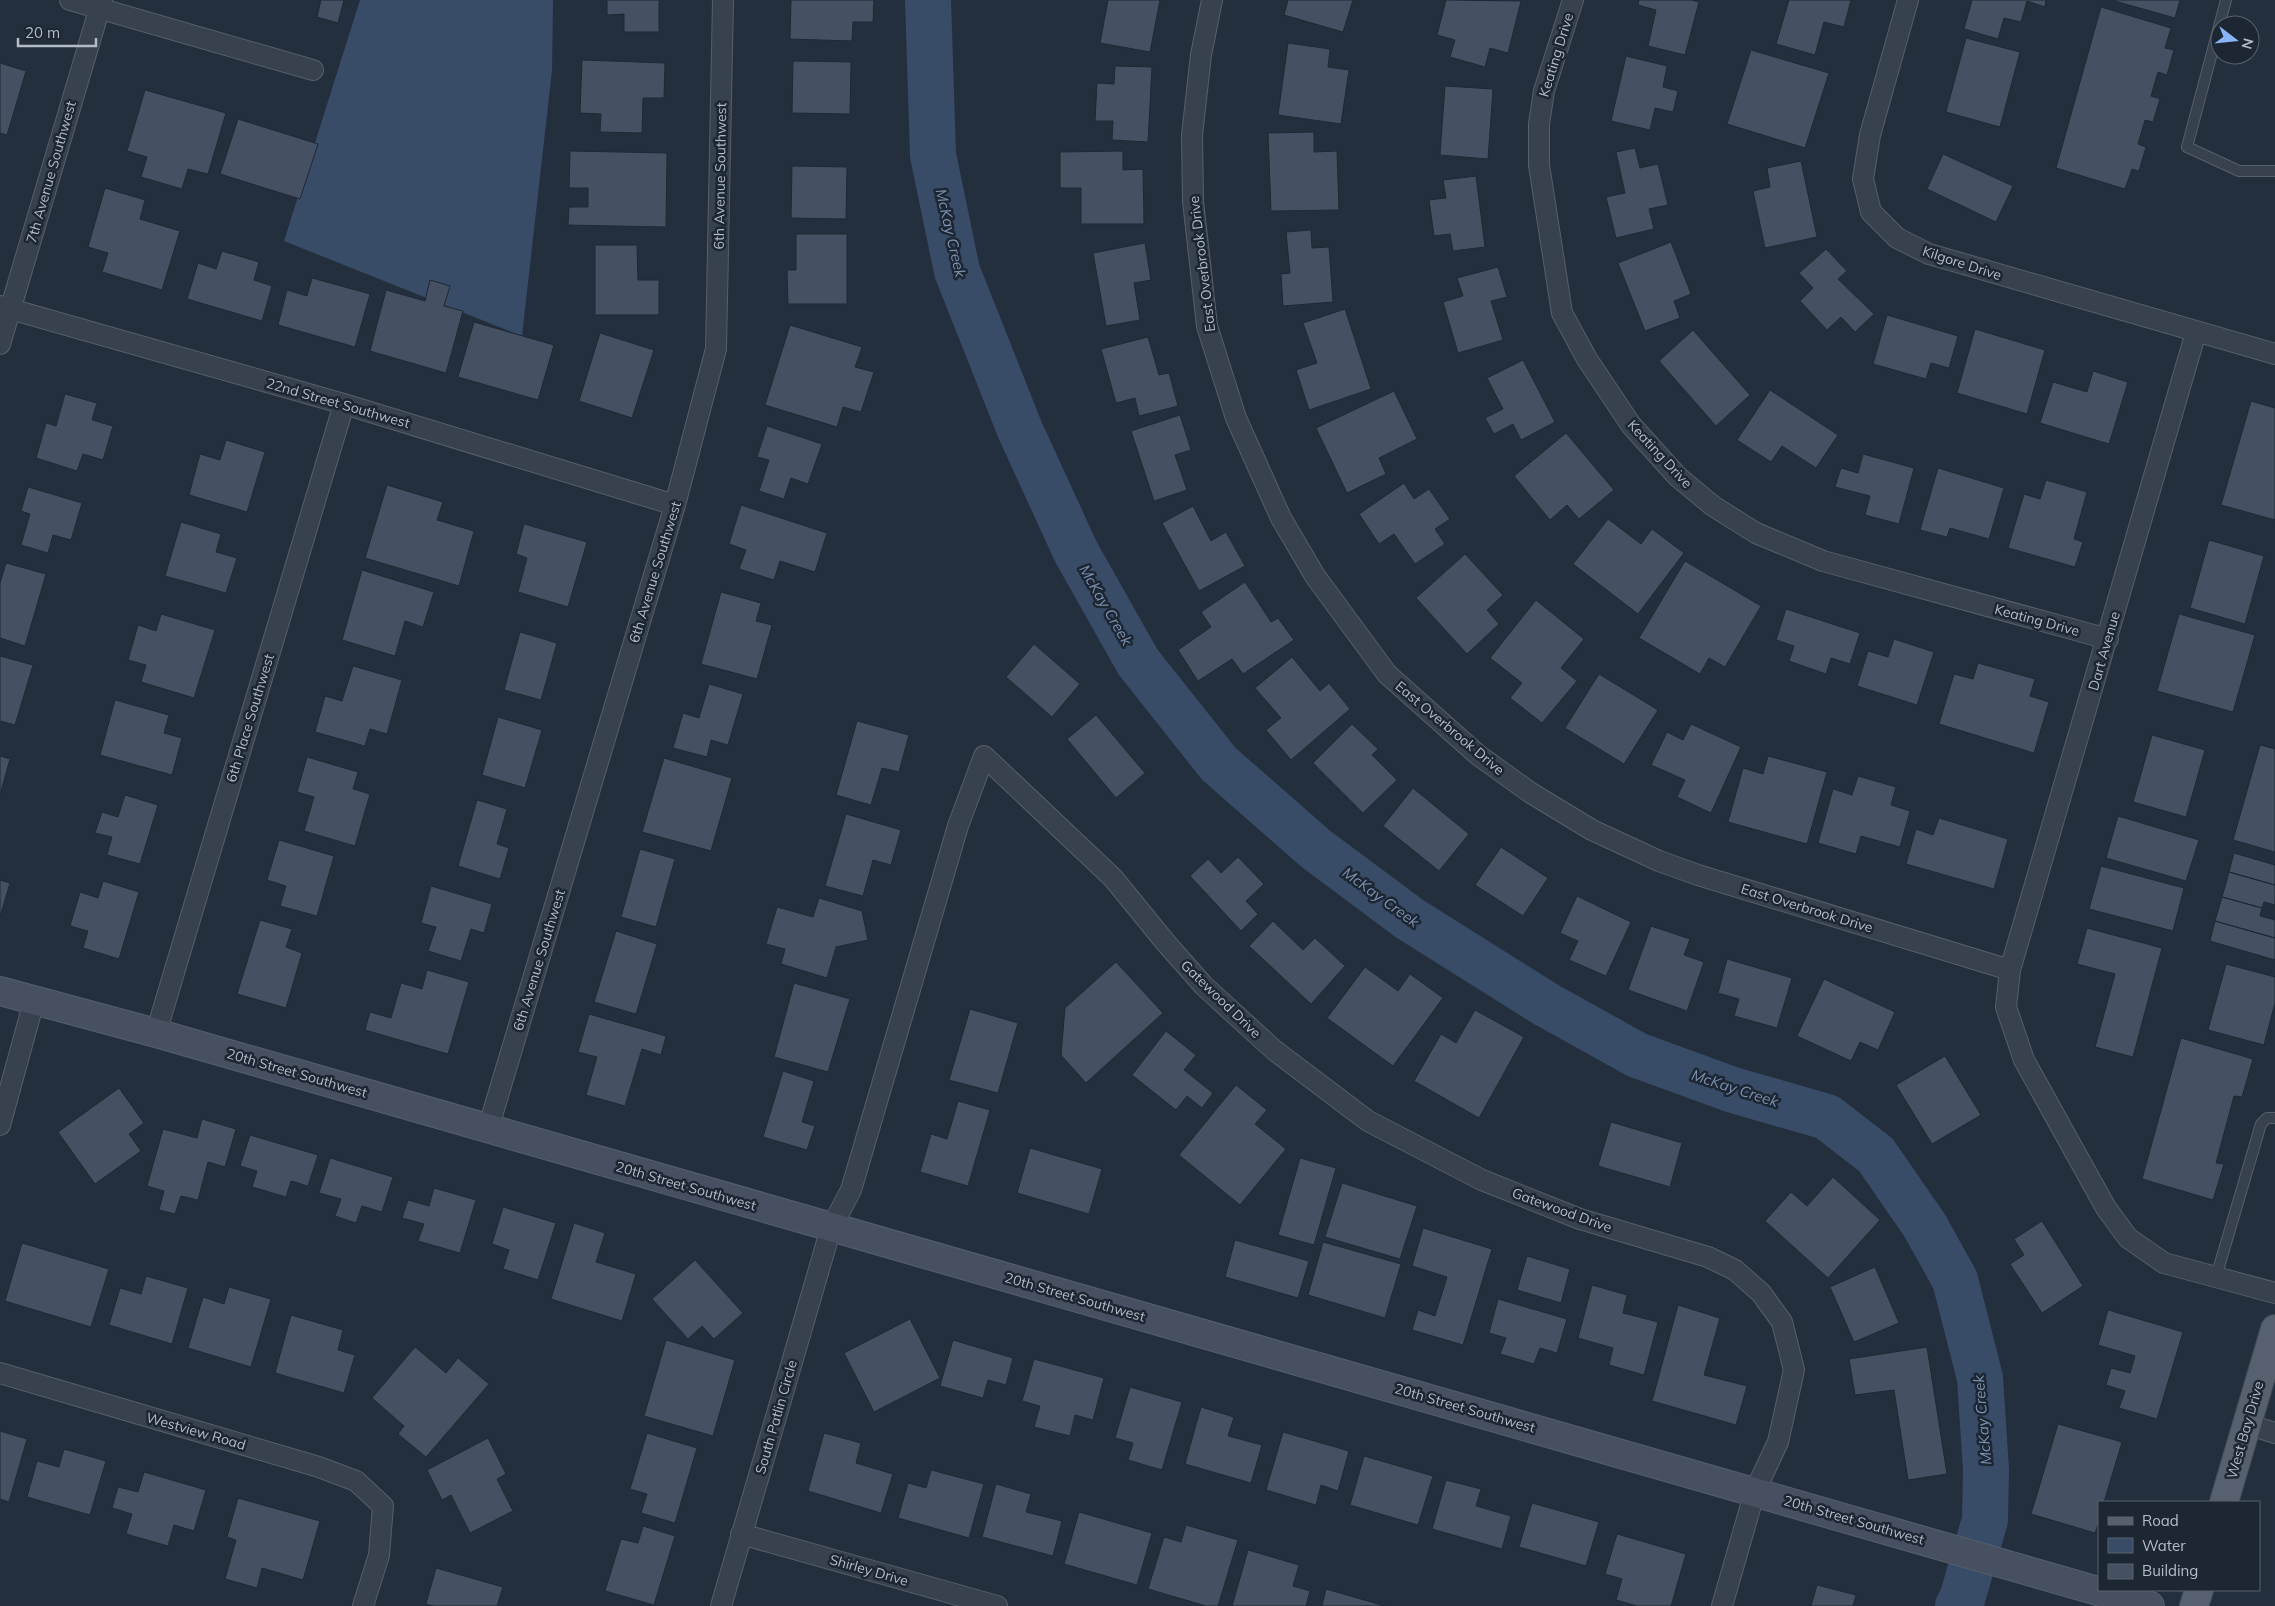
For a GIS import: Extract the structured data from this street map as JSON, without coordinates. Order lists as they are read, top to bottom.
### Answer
{
  "streets": {
    "main road": ["West Bay Drive"],
    "street": [
      "Keating Drive",
      "7th Avenue Southwest",
      "6th Avenue Southwest",
      "Kilgore Drive",
      "East Overbrook Drive",
      "22nd Street Southwest",
      "Dart Avenue",
      "6th Place Southwest",
      "Gatewood Drive",
      "20th Street Southwest",
      "South Patlin Circle",
      "Westview Road",
      "Shirley Drive"
    ]
  },
  "crossings": [
    ["Keating Drive", "Dart Avenue"],
    ["7th Avenue Southwest", "22nd Street Southwest"],
    ["6th Avenue Southwest", "22nd Street Southwest"],
    ["6th Avenue Southwest", "20th Street Southwest"],
    ["Kilgore Drive", "Dart Avenue"],
    ["East Overbrook Drive", "Dart Avenue"],
    ["22nd Street Southwest", "6th Place Southwest"],
    ["6th Place Southwest", "20th Street Southwest"],
    ["Gatewood Drive", "20th Street Southwest"],
    ["Gatewood Drive", "South Patlin Circle"],
    ["20th Street Southwest", "South Patlin Circle"],
    ["South Patlin Circle", "Shirley Drive"]
  ],
  "water": ["McKay Creek"],
  "legend": ["Road", "Water", "Building"],
  "scale_bar": "20 m",
  "north": "right"
}
